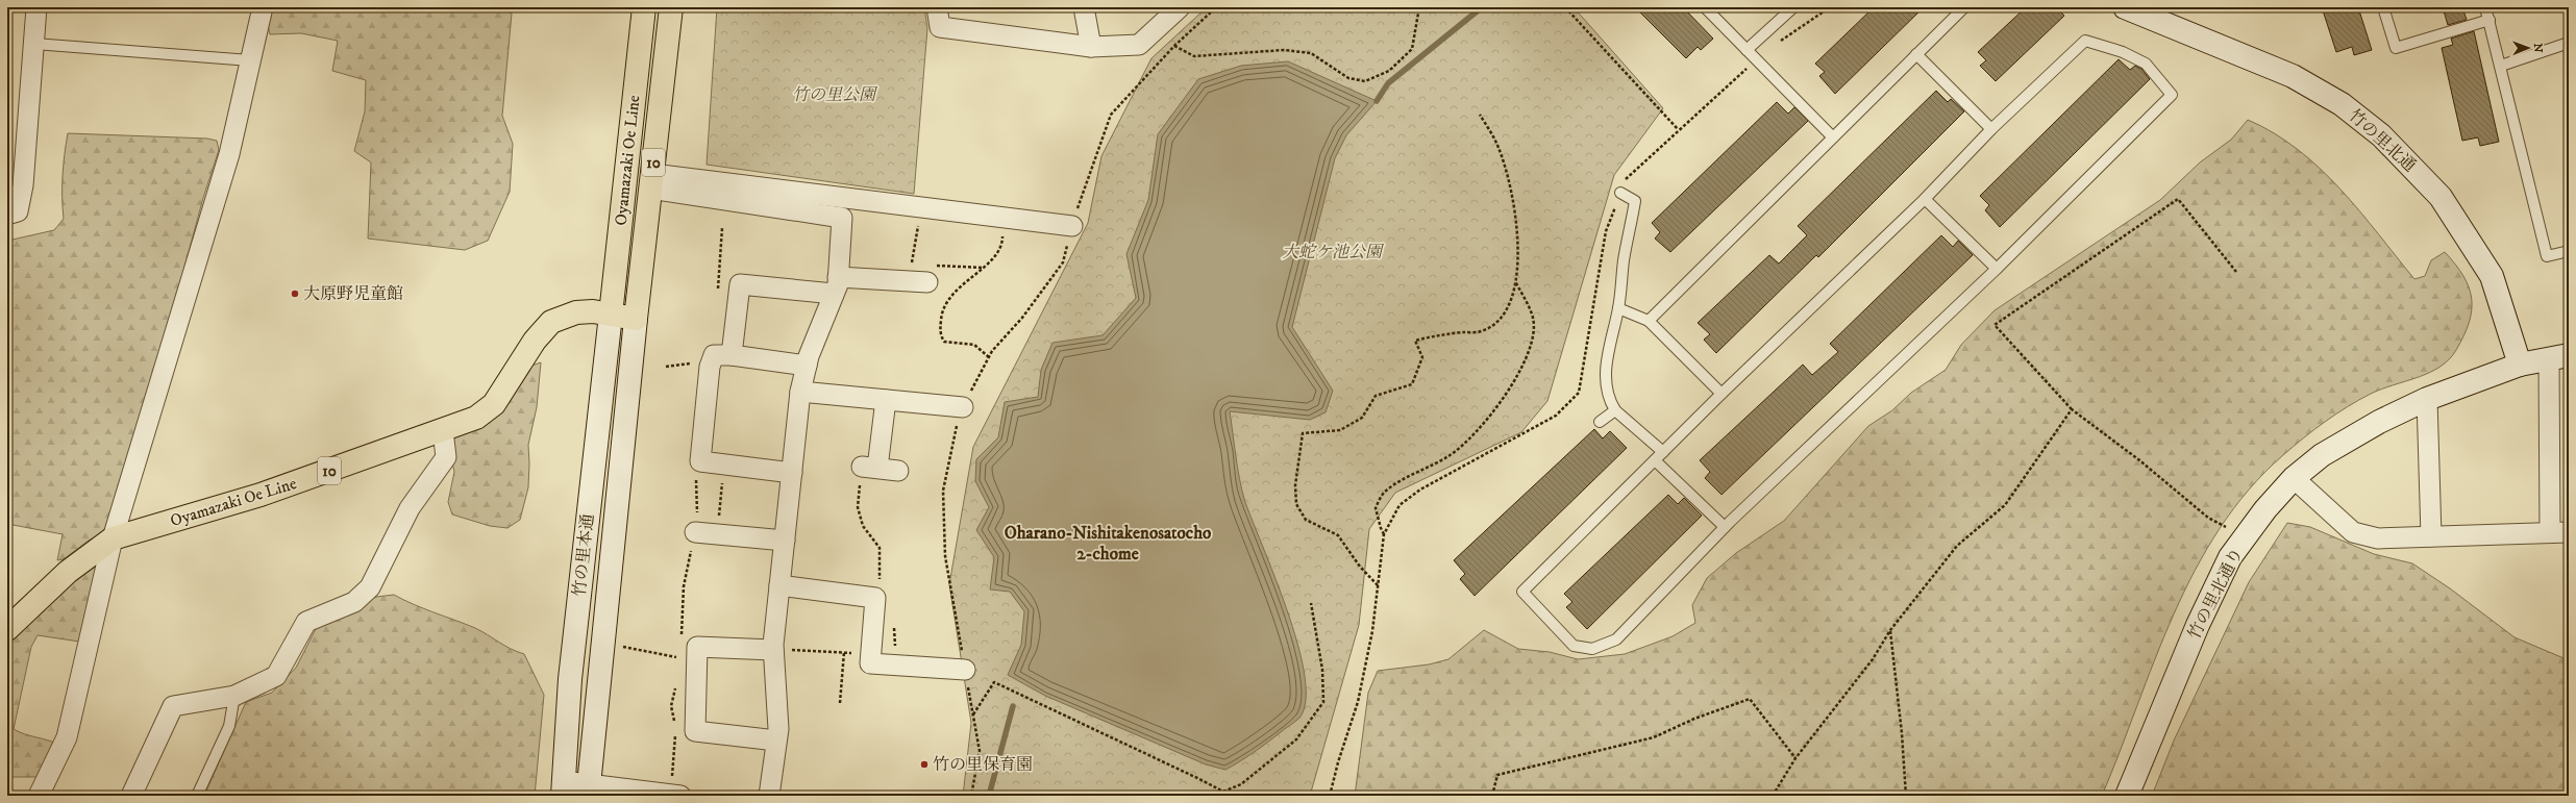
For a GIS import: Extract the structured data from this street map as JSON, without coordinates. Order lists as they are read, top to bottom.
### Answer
{
  "streets": {
    "main road": ["Oyamazaki Oe Line", "10"],
    "street": ["竹の里北通", "竹の里本通", "竹の里北通り"]
  },
  "crossings": [
    ["竹の里北通", "竹の里北通り"],
    ["Oyamazaki Oe Line", "竹の里本通"]
  ],
  "districts": ["Oharano-Nishitakenosatocho 2-chome"],
  "parks": ["竹の里公園", "大蛇ケ池公園"],
  "places": ["大原野児童館", "竹の里保育園"],
  "north": "right"
}
